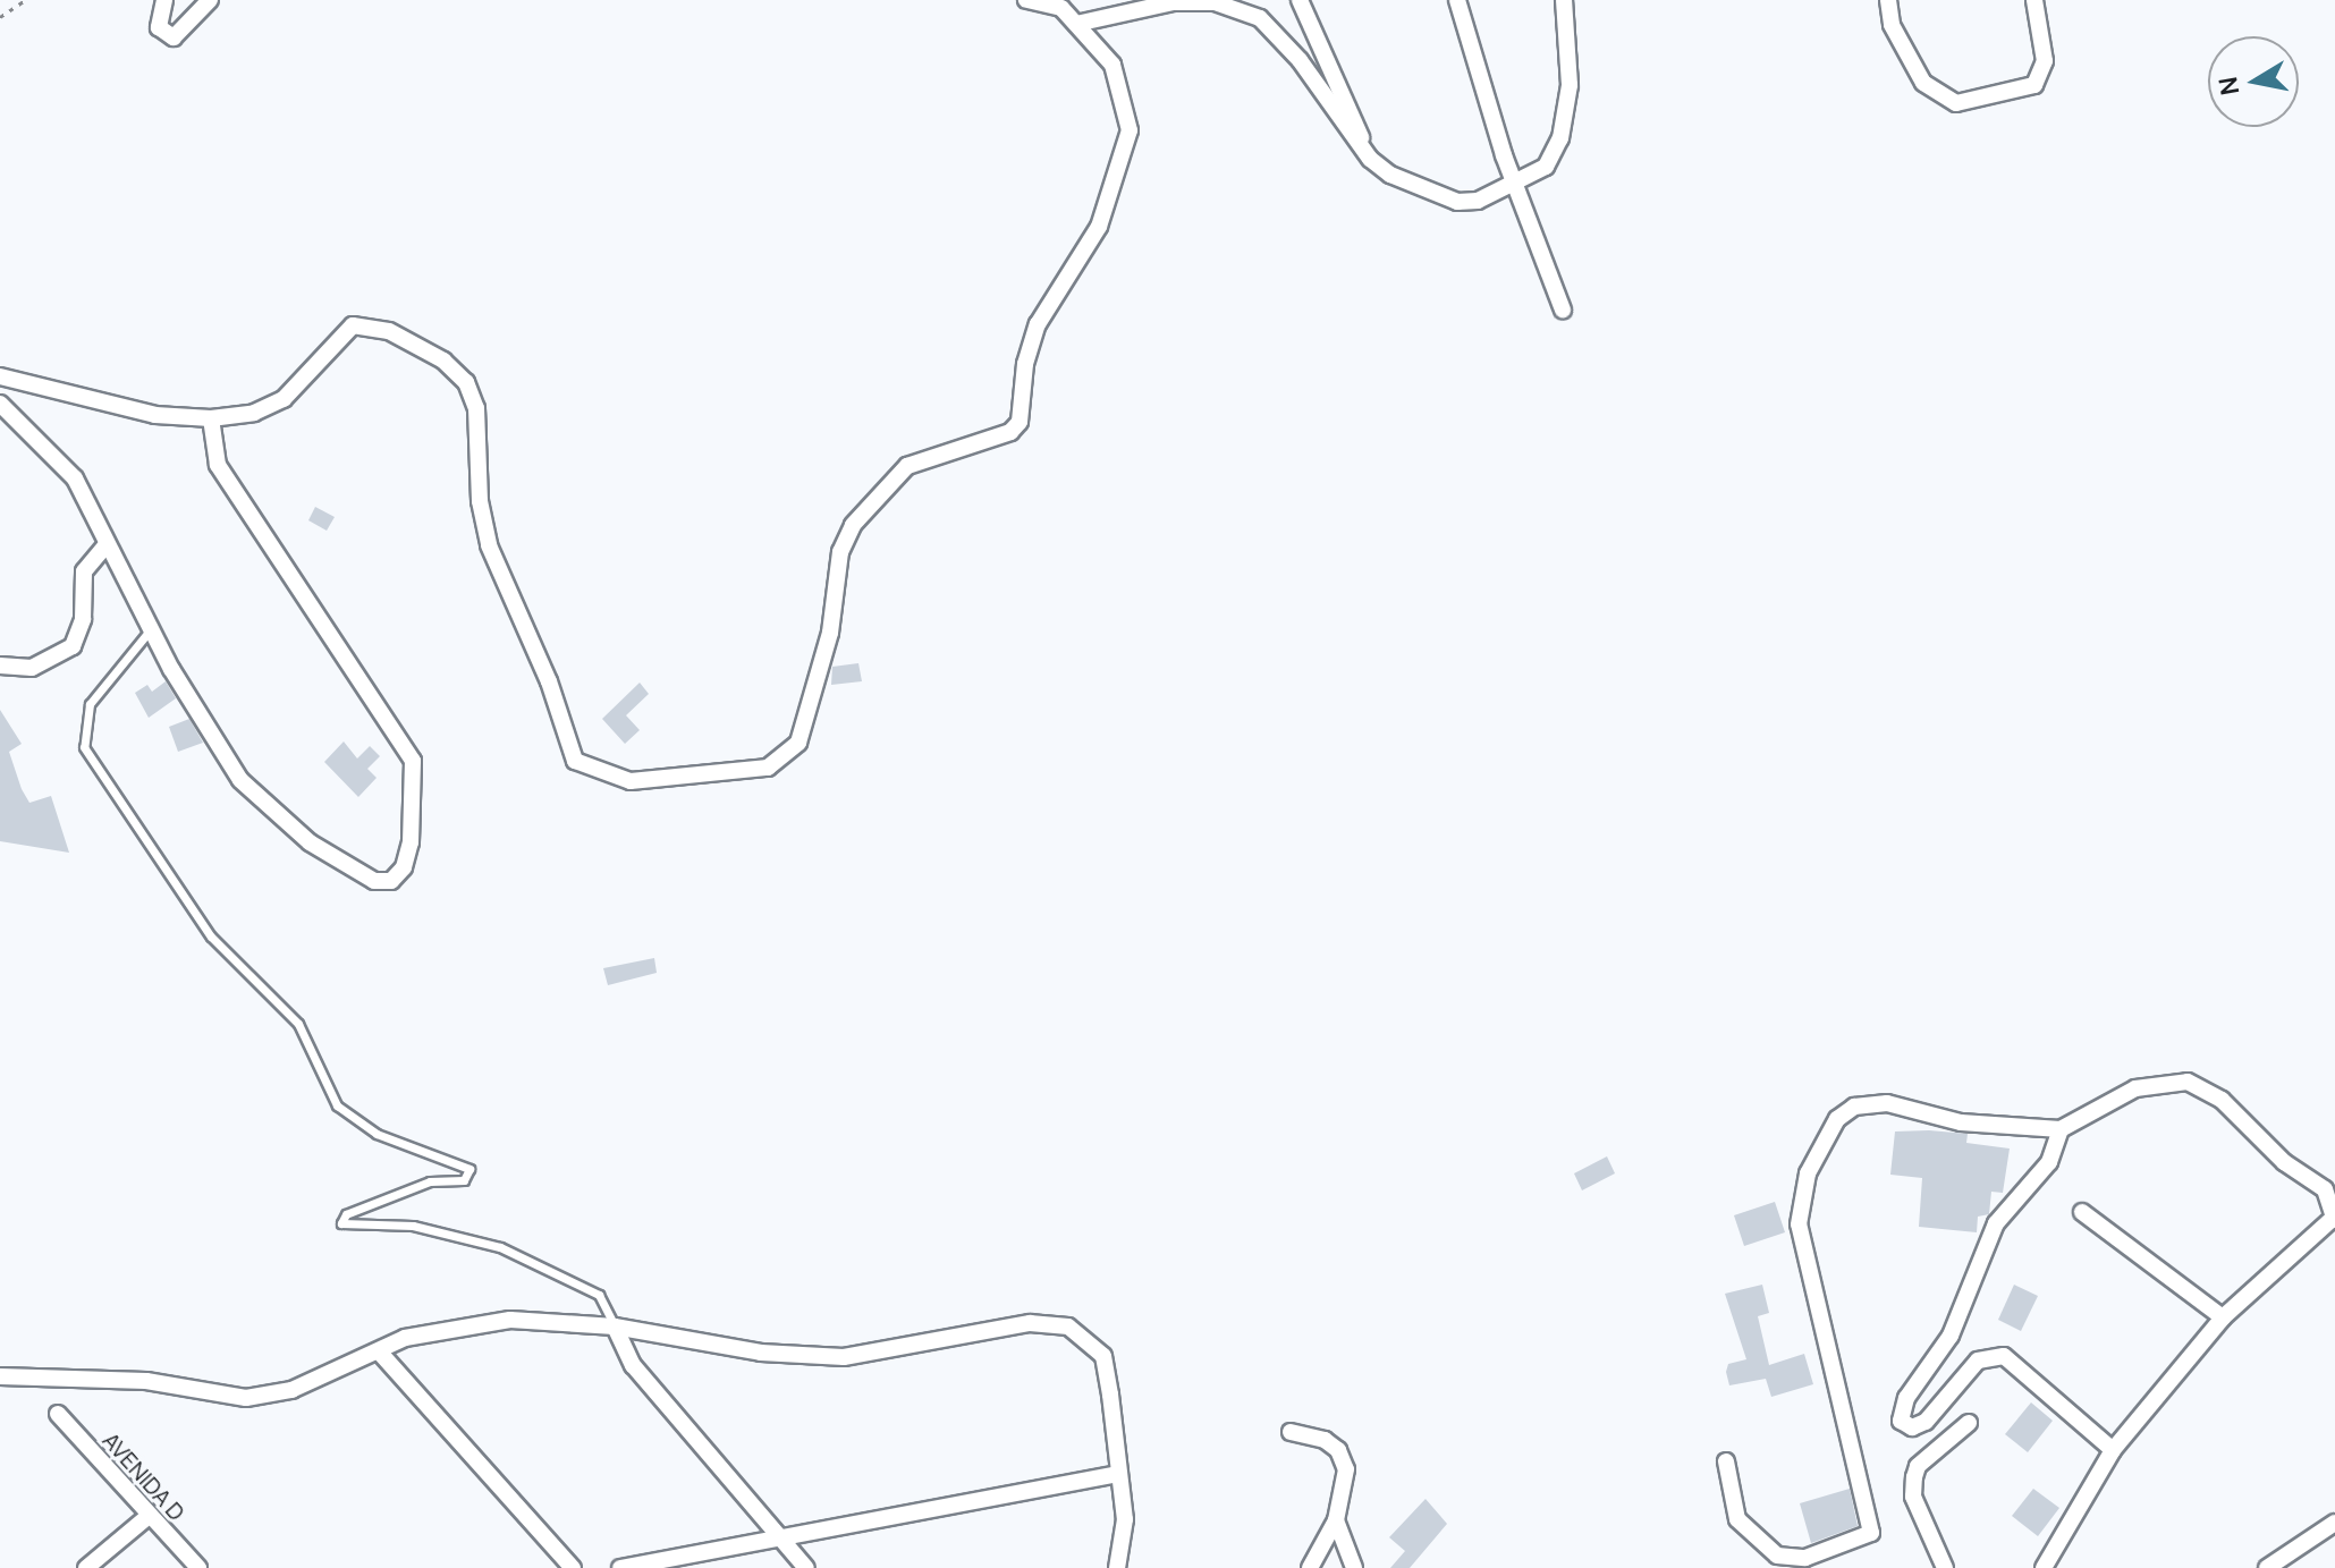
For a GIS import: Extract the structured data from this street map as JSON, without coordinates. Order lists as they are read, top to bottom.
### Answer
{
  "streets": {
    "street": ["AVENIDA D"]
  },
  "north": "left"
}
